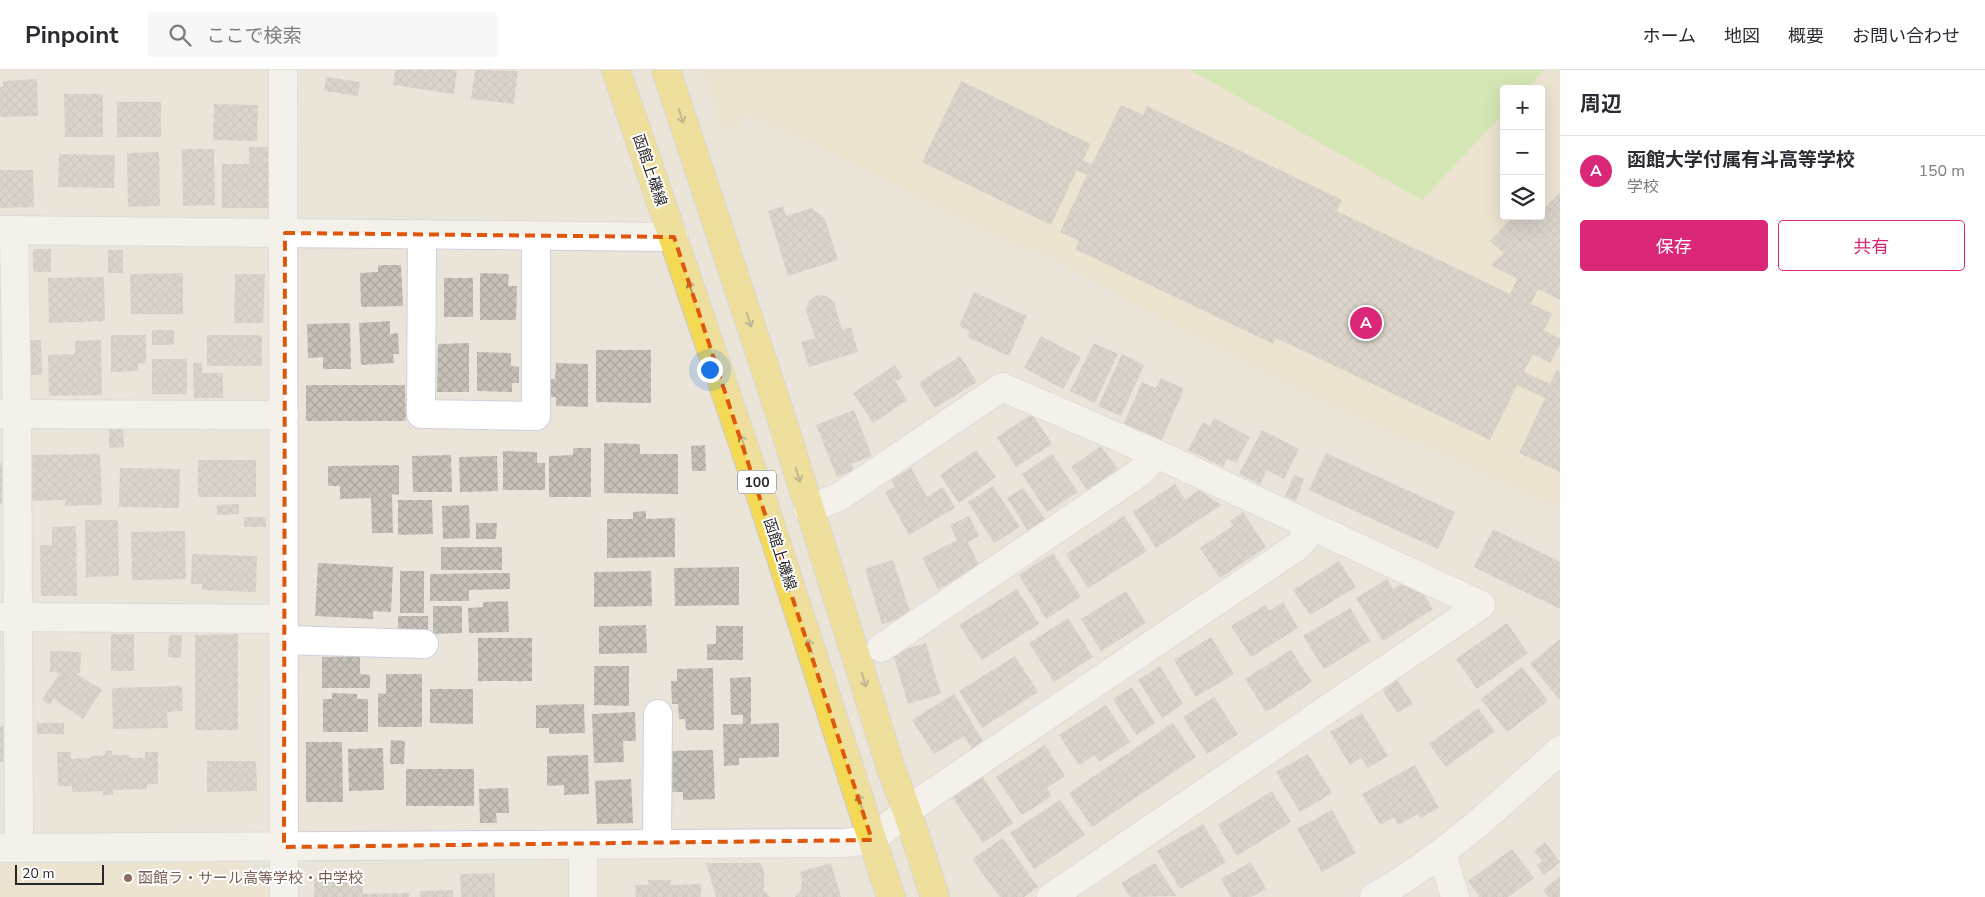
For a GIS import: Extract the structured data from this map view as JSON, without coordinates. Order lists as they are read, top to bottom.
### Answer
{
  "streets": {
    "main road": ["函館上磯線", "100"]
  },
  "places": ["函館ラ・サール高等学校・中学校"],
  "scale_bar": "20 m",
  "page": {
    "header": "Pinpoint",
    "search": "ここで検索",
    "nav": [
      "ホーム",
      "地図",
      "概要",
      "お問い合わせ"
    ],
    "heading": "周辺",
    "map_buttons": ["+", "−"],
    "list": [
      {
        "mark": "A",
        "name": "函館大学付属有斗高等学校",
        "note": "学校",
        "value": "150 m"
      }
    ],
    "buttons": ["保存", "共有"],
    "pins": "A",
    "scale": "20 m"
  }
}
